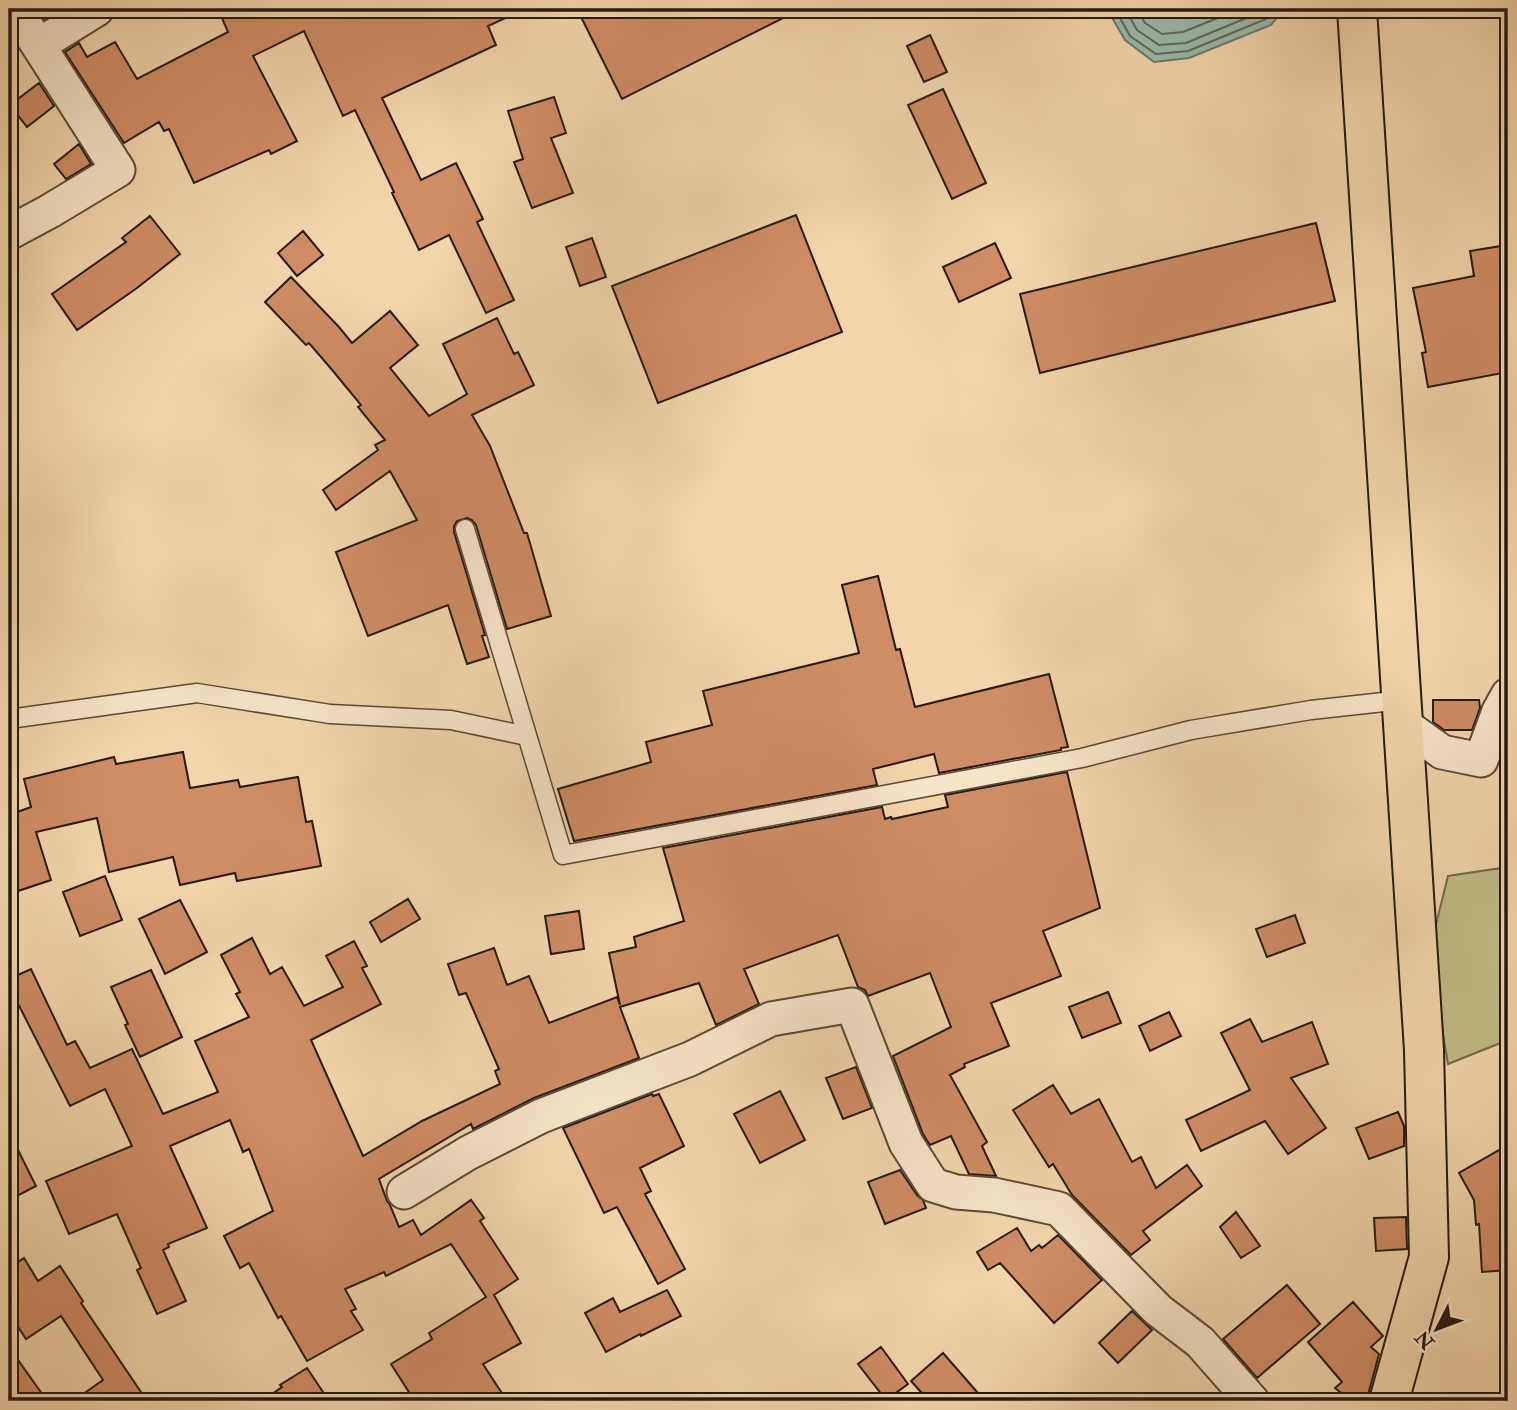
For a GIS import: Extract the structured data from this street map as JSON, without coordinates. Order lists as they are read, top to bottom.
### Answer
{
  "north": "bottom left"
}
